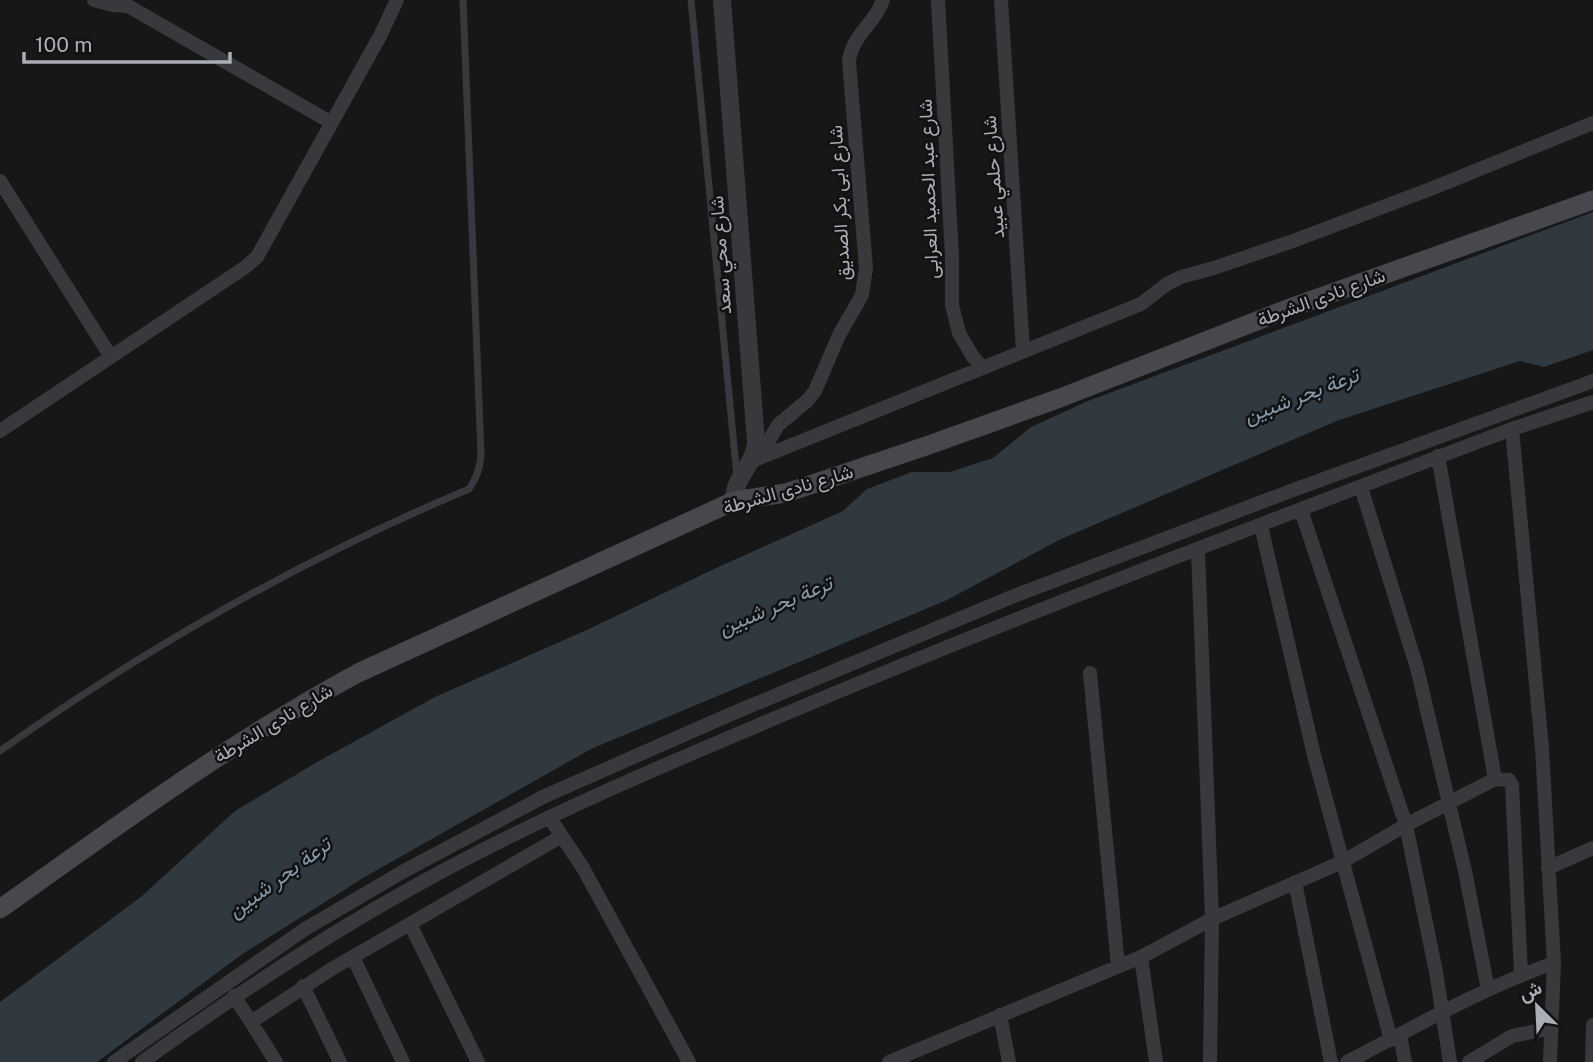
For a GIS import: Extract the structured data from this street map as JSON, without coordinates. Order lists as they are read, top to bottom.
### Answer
{
  "streets": {
    "main road": ["شارع نادى الشرطة"],
    "street": [
      "شارع حلمي عبيد",
      "شارع عبد الحميد العرابى",
      "شارع ابى بكر الصديق",
      "شارع محي سعد"
    ]
  },
  "crossings": [
    ["شارع ابى بكر الصديق", "شارع محي سعد"]
  ],
  "water": ["ترعة بحر شبين"],
  "scale_bar": "100 m",
  "north": "top left"
}
